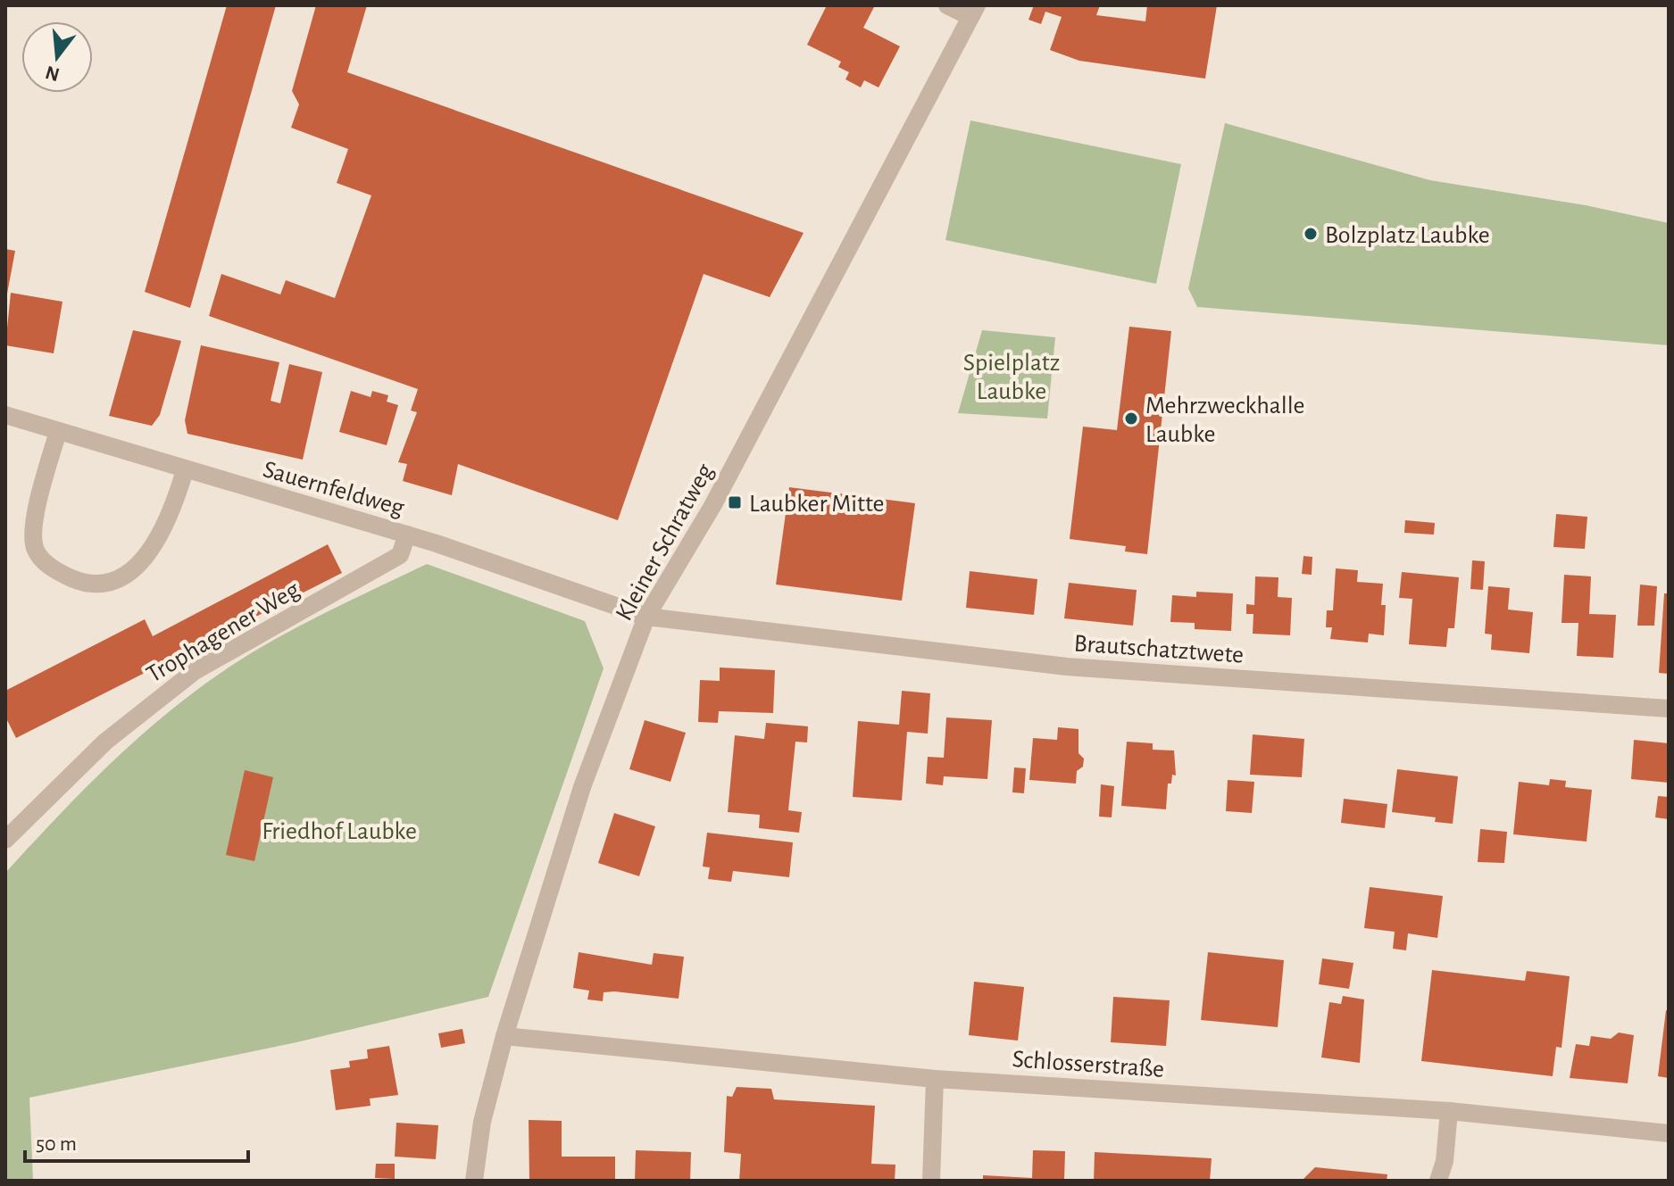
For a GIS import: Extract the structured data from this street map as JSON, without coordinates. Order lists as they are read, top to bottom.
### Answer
{
  "streets": {
    "street": [
      "Sauernfeldweg",
      "Kleiner Schratweg",
      "Trophagener Weg",
      "Brautschatztwete",
      "Schlosserstraße"
    ]
  },
  "crossings": [
    ["Sauernfeldweg", "Kleiner Schratweg"],
    ["Sauernfeldweg", "Trophagener Weg"],
    ["Sauernfeldweg", "Brautschatztwete"],
    ["Kleiner Schratweg", "Brautschatztwete"],
    ["Kleiner Schratweg", "Schlosserstraße"]
  ],
  "parks": ["Spielplatz Laubke", "Friedhof Laubke"],
  "places": {
    "other": ["Bolzplatz Laubke", "Mehrzweckhalle Laubke"],
    "transit": ["Laubker Mitte"]
  },
  "scale_bar": "50 m",
  "north": "bottom"
}
